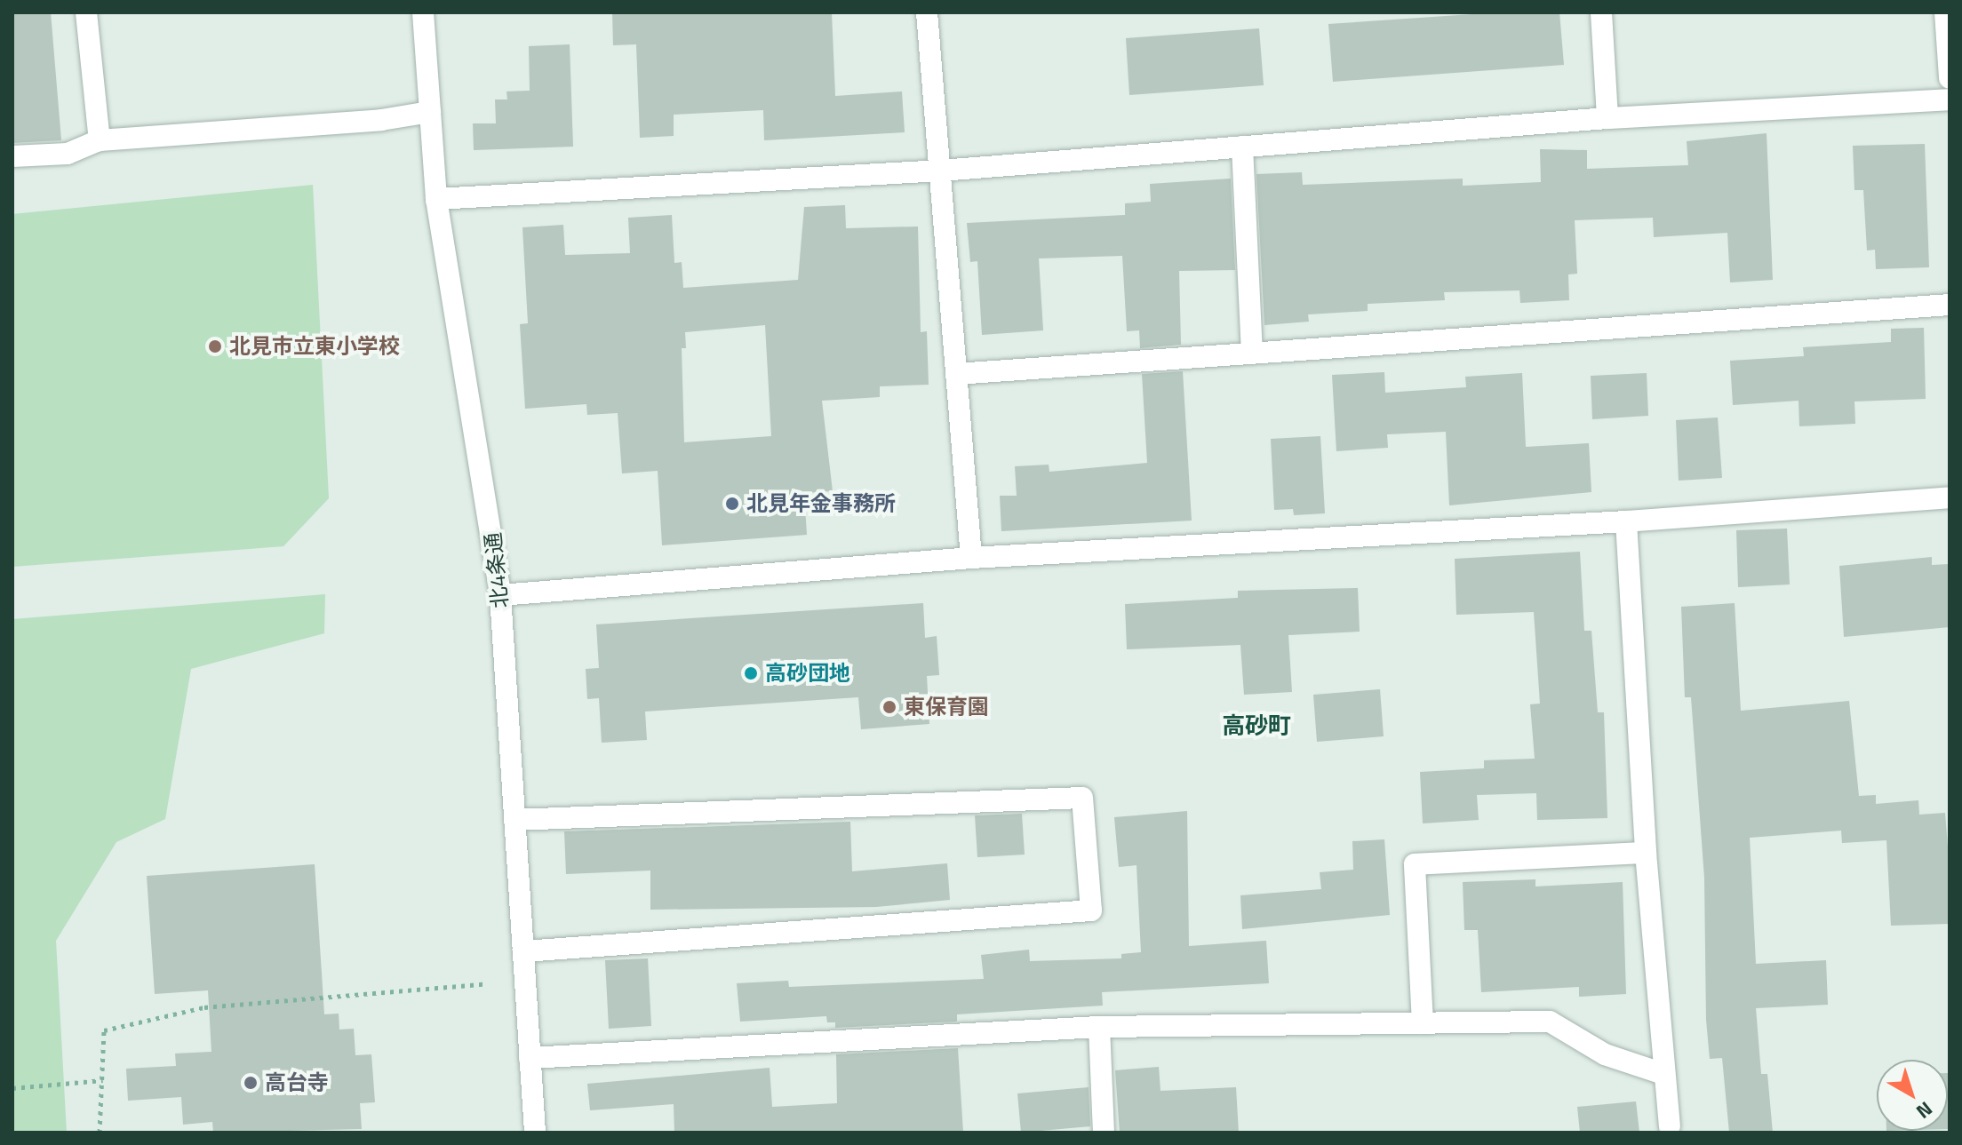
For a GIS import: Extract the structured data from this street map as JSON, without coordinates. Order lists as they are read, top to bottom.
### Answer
{
  "streets": {
    "street": ["北4条通"]
  },
  "districts": ["高砂町"],
  "places": [
    "北見市立東小学校",
    "北見年金事務所",
    "高砂団地",
    "東保育園",
    "高台寺"
  ],
  "north": "bottom right"
}
